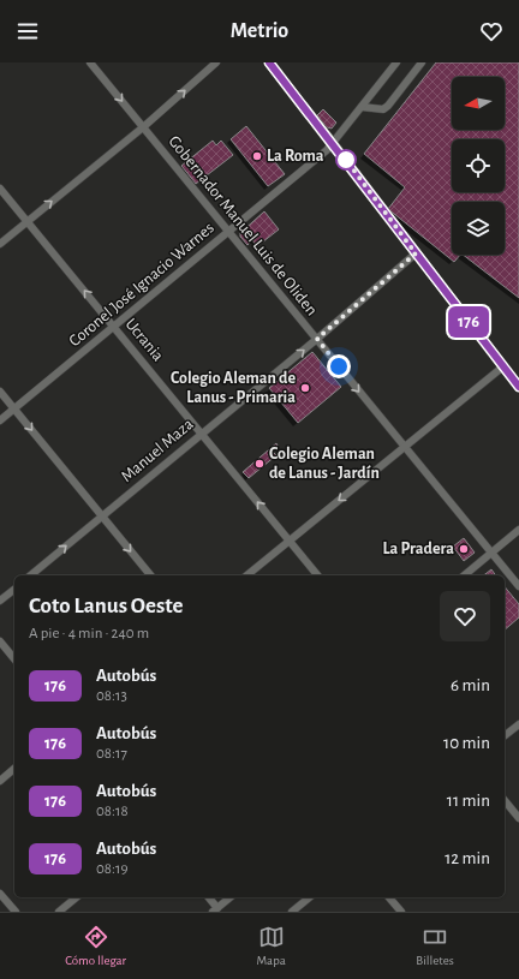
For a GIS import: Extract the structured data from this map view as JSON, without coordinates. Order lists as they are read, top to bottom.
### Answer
{
  "streets": {
    "street": [
      "Gobernador Manuel Luis de Oliden",
      "Coronel José Ignacio Warnes",
      "Ucrania",
      "Manuel Maza"
    ]
  },
  "crossings": [
    ["Gobernador Manuel Luis de Oliden", "Coronel José Ignacio Warnes"],
    ["Gobernador Manuel Luis de Oliden", "Manuel Maza"],
    ["Coronel José Ignacio Warnes", "Ucrania"],
    ["Ucrania", "Manuel Maza"]
  ],
  "one_way": ["Ucrania", "Manuel Maza"],
  "places": [
    "La Roma",
    "Colegio Aleman de Lanus - Primaria",
    "Colegio Aleman de Lanus - Jardín",
    "La Pradera"
  ],
  "lines": ["bus line 176"],
  "north": "left",
  "page": {
    "header": "Metrio",
    "on_map": "176",
    "heading": ["Coto Lanus Oeste", "A pie · 4 min · 240 m"],
    "list": [
      {
        "mark": "176",
        "name": "Autobús",
        "note": "08:13",
        "value": "6 min"
      },
      {
        "mark": "176",
        "name": "Autobús",
        "note": "08:17",
        "value": "10 min"
      },
      {
        "mark": "176",
        "name": "Autobús",
        "note": "08:18",
        "value": "11 min"
      },
      {
        "mark": "176",
        "name": "Autobús",
        "note": "08:19",
        "value": "12 min"
      }
    ],
    "tabs": ["Cómo llegar", "Mapa", "Billetes"]
  }
}
